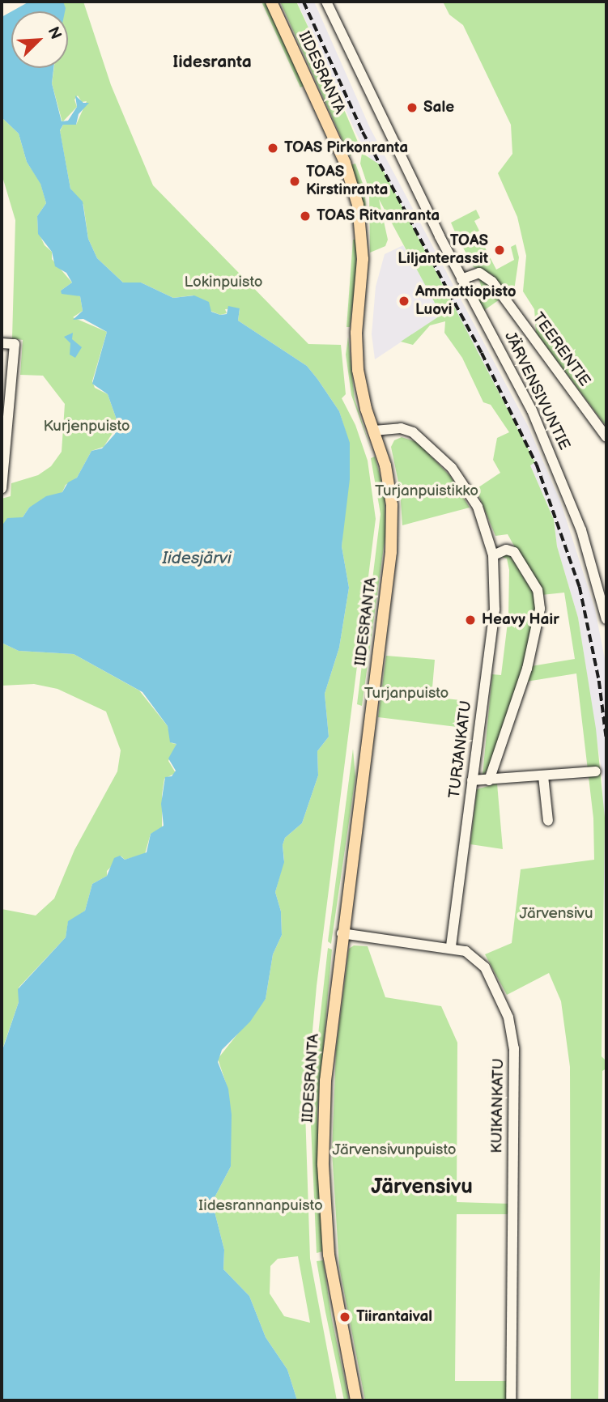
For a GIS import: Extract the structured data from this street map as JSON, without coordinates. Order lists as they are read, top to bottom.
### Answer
{
  "streets": {
    "main road": ["IIDESRANTA"],
    "street": [
      "TEERENTIE",
      "JÄRVENSIVUNTIE",
      "TURJANKATU",
      "KUIKANKATU"
    ]
  },
  "crossings": [
    ["IIDESRANTA", "TURJANKATU"],
    ["IIDESRANTA", "KUIKANKATU"],
    ["TEERENTIE", "JÄRVENSIVUNTIE"],
    ["TURJANKATU", "KUIKANKATU"]
  ],
  "districts": ["Iidesranta", "Järvensivu"],
  "water": ["Iidesjärvi"],
  "parks": [
    "Lokinpuisto",
    "Kurjenpuisto",
    "Turjanpuistikko",
    "Turjanpuisto",
    "Järvensivu",
    "Järvensivunpuisto",
    "Iidesrannanpuisto"
  ],
  "places": [
    "Sale",
    "TOAS Pirkonranta",
    "TOAS Kirstinranta",
    "TOAS Ritvanranta",
    "TOAS Liljanterassit",
    "Ammattiopisto Luovi",
    "Heavy Hair",
    "Tiirantaival"
  ],
  "north": "top right"
}
